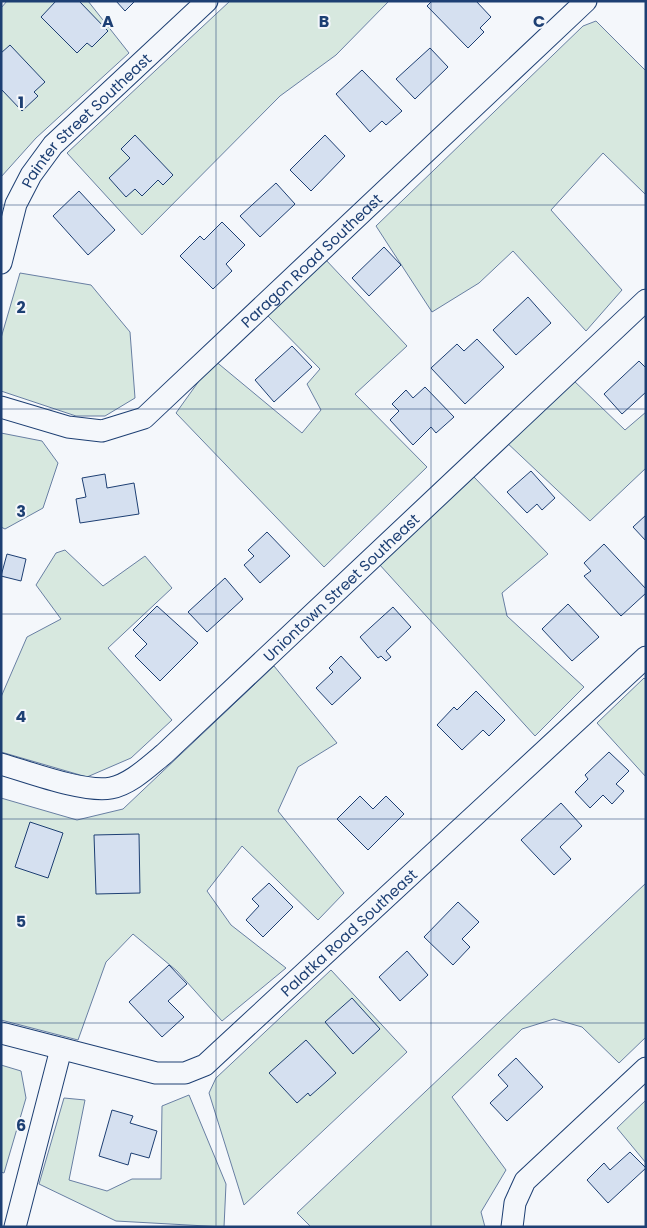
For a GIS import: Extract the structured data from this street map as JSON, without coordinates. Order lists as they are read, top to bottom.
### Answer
{
  "streets": {
    "street": [
      "Painter Street Southeast",
      "Paragon Road Southeast",
      "Uniontown Street Southeast",
      "Palatka Road Southeast"
    ]
  },
  "grid": {
    "columns": ["A", "B", "C"],
    "rows": [
      "1",
      "2",
      "3",
      "4",
      "5",
      "6"
    ]
  }
}
